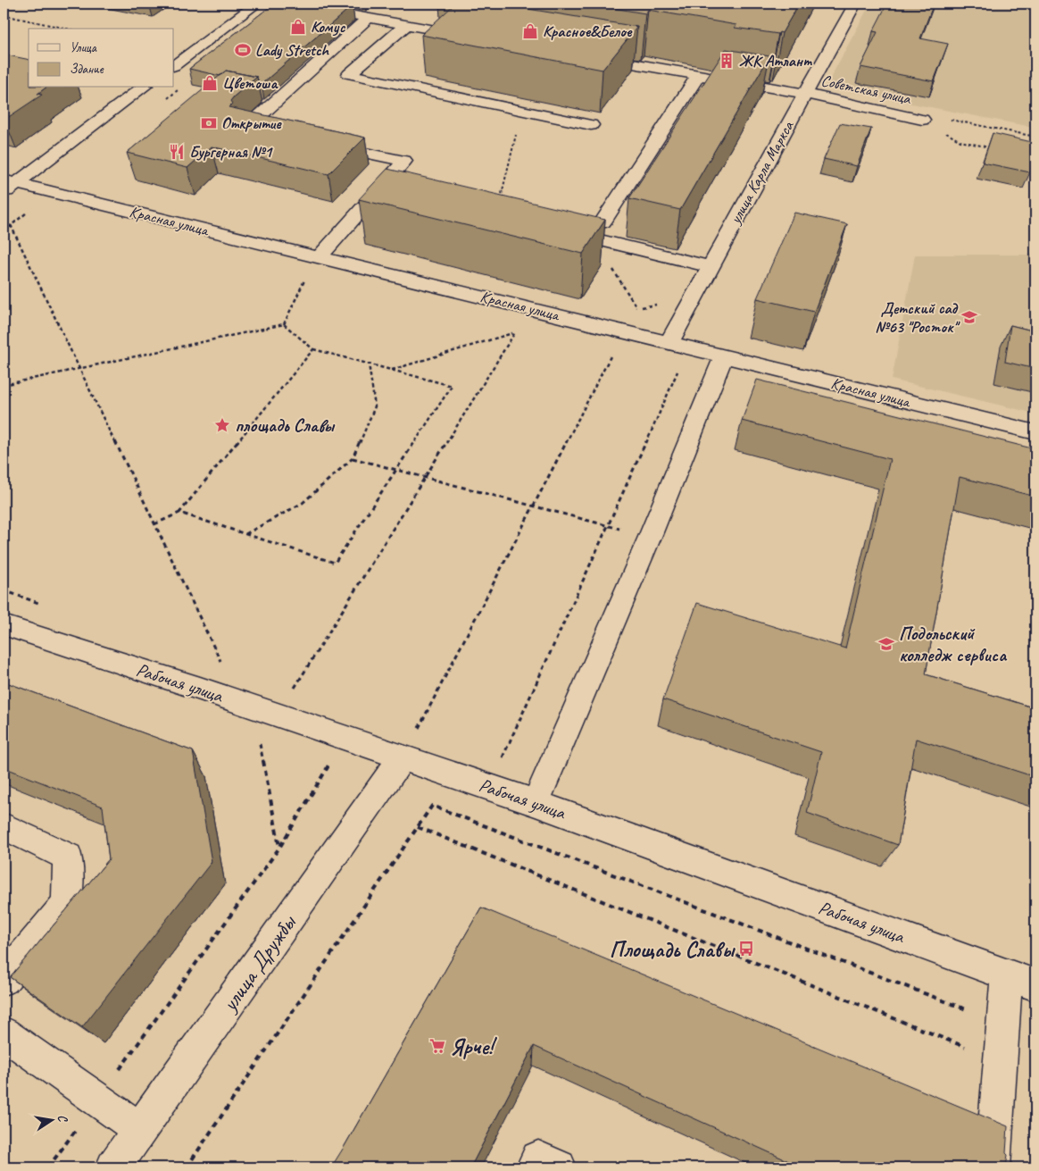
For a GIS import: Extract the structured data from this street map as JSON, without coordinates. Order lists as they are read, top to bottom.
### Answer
{
  "streets": {
    "street": [
      "Советская улица",
      "улица Карла Маркса",
      "Красная улица",
      "Рабочая улица",
      "улица Дружбы"
    ]
  },
  "crossings": [
    ["Советская улица", "улица Карла Маркса"],
    ["улица Карла Маркса", "Красная улица"],
    ["Рабочая улица", "улица Дружбы"]
  ],
  "places": {
    "shop": ["Комус", "Красное&Белое", "Цветоша"],
    "sports": ["Lady Stretch"],
    "building": ["ЖК Атлант"],
    "bank": ["Открытие"],
    "restaurant": ["Бургерная №1"],
    "school or university": ["Детский сад №63 \"Росток\"", "Подольский колледж сервиса"],
    "place": ["площадь Славы"],
    "bus stop": ["Площадь Славы"],
    "supermarket": ["Ярче!"]
  },
  "legend": ["Улица", "Здание"],
  "north": "right"
}
